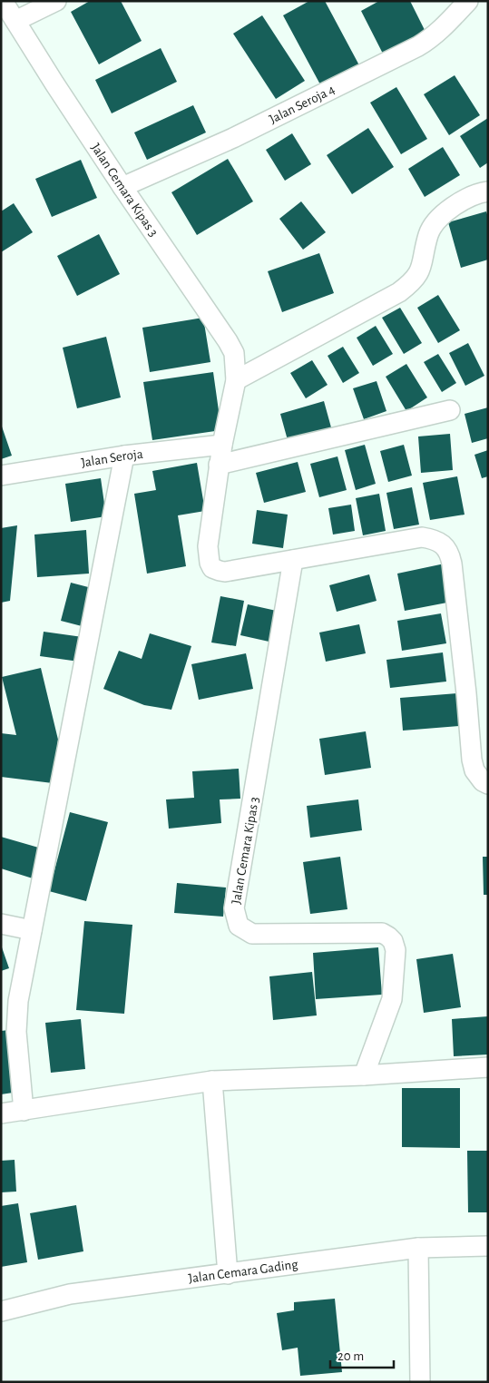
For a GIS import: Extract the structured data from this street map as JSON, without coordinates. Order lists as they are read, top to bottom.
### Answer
{
  "streets": {
    "street": [
      "Jalan Seroja 4",
      "Jalan Cemara Kipas 3",
      "Jalan Seroja",
      "Jalan Cemara Gading"
    ]
  },
  "crossings": [
    ["Jalan Seroja 4", "Jalan Cemara Kipas 3"],
    ["Jalan Cemara Kipas 3", "Jalan Seroja"]
  ],
  "scale_bar": "20 m"
}
